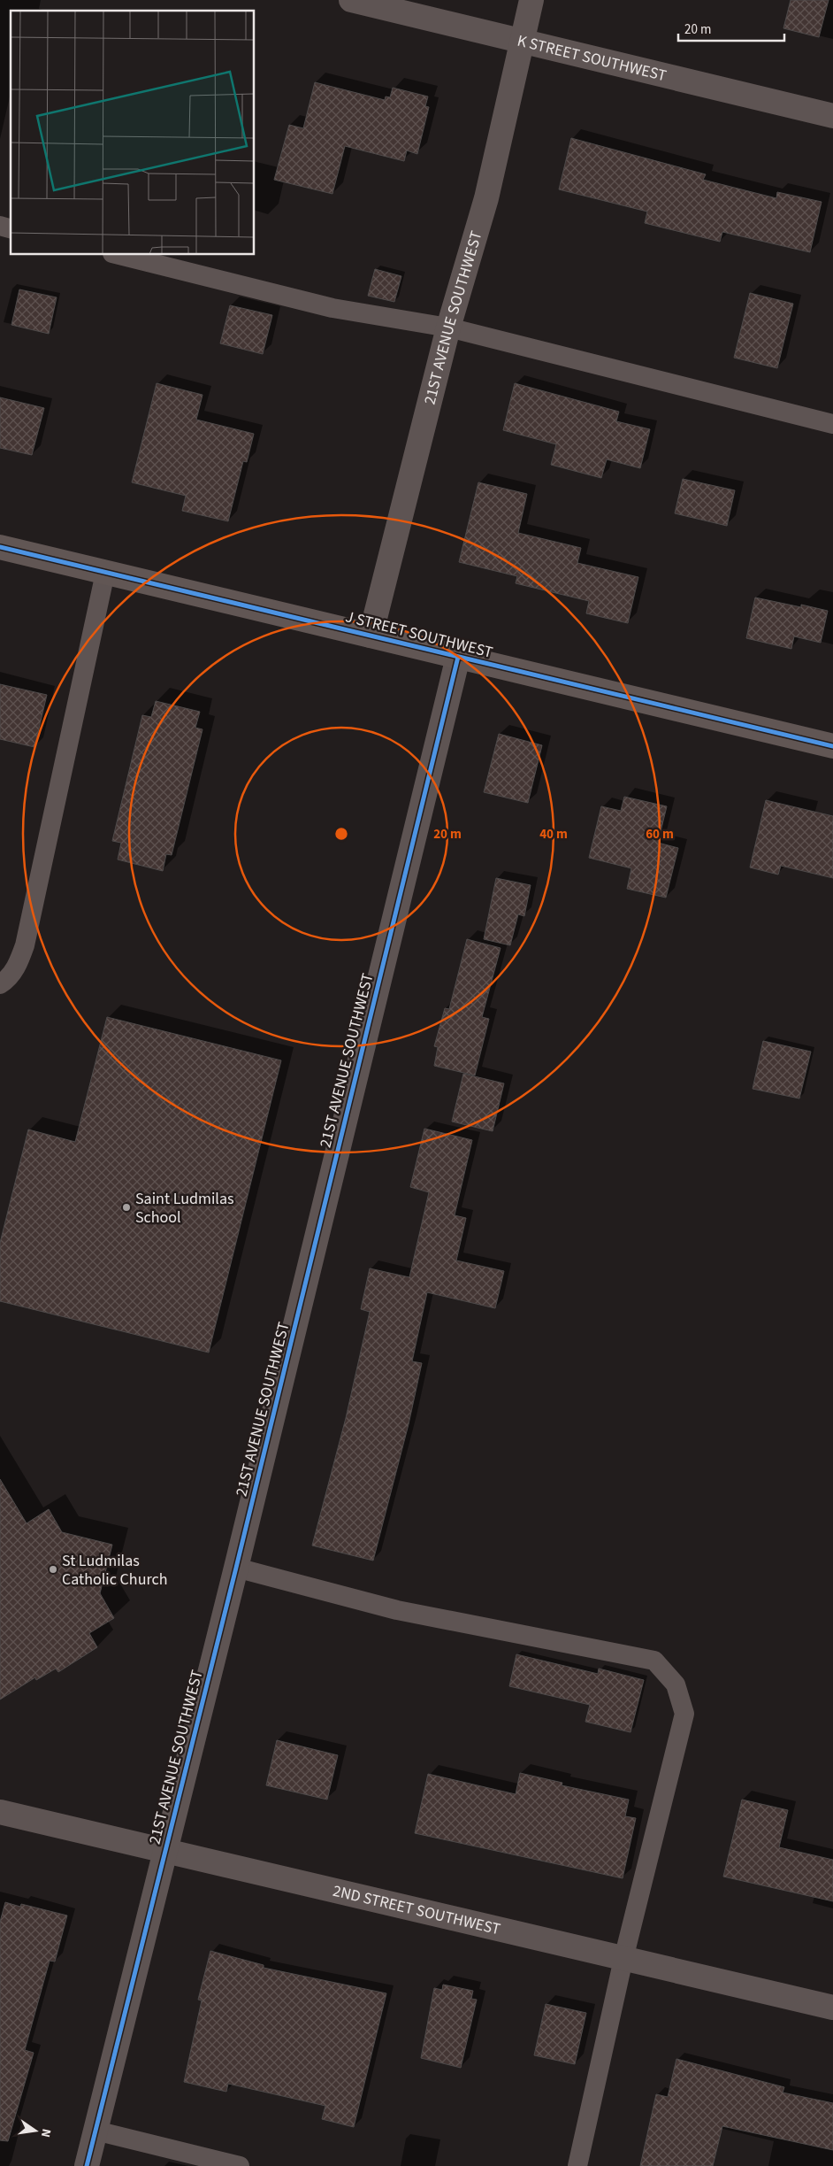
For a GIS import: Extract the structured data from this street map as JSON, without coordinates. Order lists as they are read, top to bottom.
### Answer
{
  "streets": {
    "street": [
      "K STREET SOUTHWEST",
      "21ST AVENUE SOUTHWEST",
      "J STREET SOUTHWEST",
      "2ND STREET SOUTHWEST"
    ]
  },
  "crossings": [
    ["K STREET SOUTHWEST", "21ST AVENUE SOUTHWEST"],
    ["21ST AVENUE SOUTHWEST", "J STREET SOUTHWEST"],
    ["21ST AVENUE SOUTHWEST", "2ND STREET SOUTHWEST"]
  ],
  "places": ["Saint Ludmilas School", "St Ludmilas Catholic Church"],
  "scale_bar": "20 m",
  "north": "right",
  "rings": ["20 m", "40 m", "60 m"]
}
